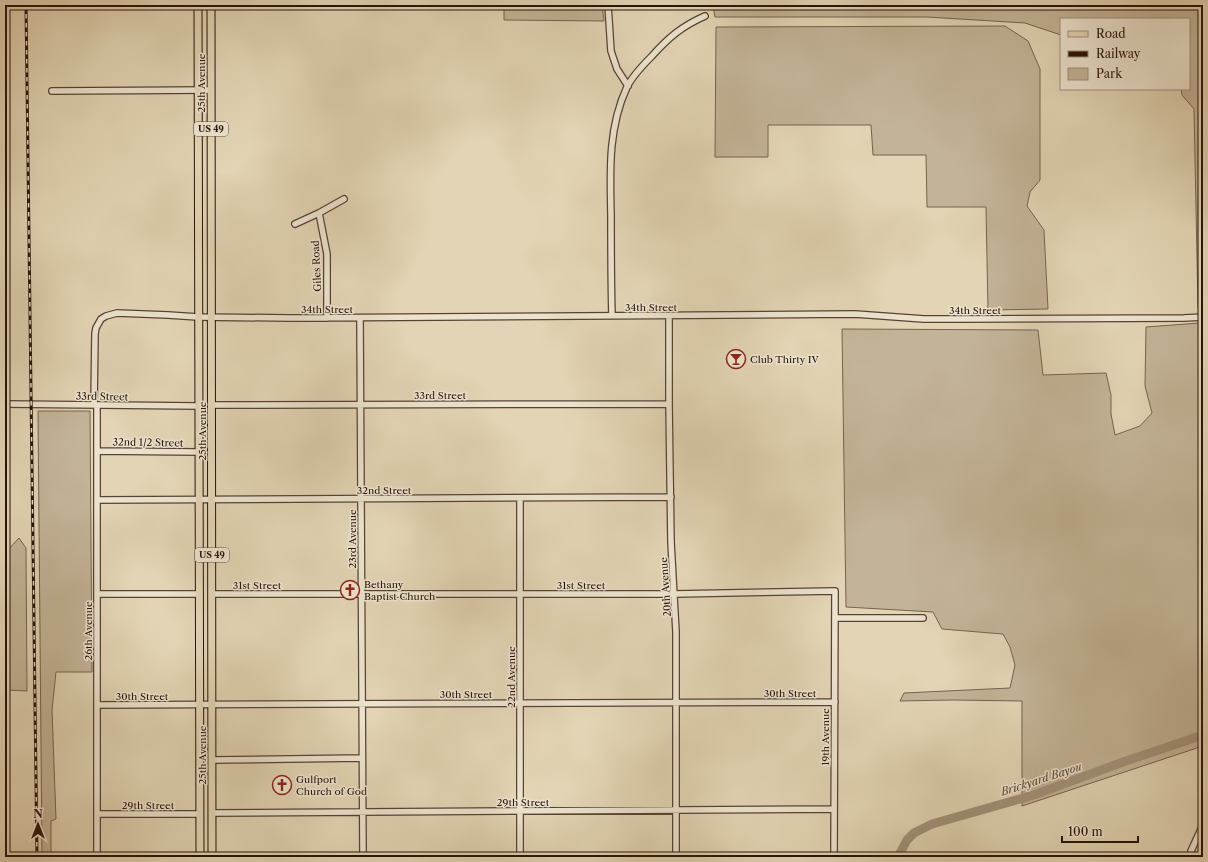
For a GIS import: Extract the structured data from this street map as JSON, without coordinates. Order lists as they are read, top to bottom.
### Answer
{
  "streets": {
    "main road": ["25th Avenue", "US 49"],
    "street": [
      "Giles Road",
      "34th Street",
      "33rd Street",
      "32nd 1/2 Street",
      "32nd Street",
      "23rd Avenue",
      "31st Street",
      "20th Avenue",
      "26th Avenue",
      "22nd Avenue",
      "30th Street",
      "19th Avenue",
      "29th Street"
    ]
  },
  "crossings": [
    ["25th Avenue", "34th Street"],
    ["25th Avenue", "33rd Street"],
    ["25th Avenue", "32nd 1/2 Street"],
    ["25th Avenue", "32nd Street"],
    ["25th Avenue", "31st Street"],
    ["25th Avenue", "30th Street"],
    ["25th Avenue", "29th Street"],
    ["Giles Road", "34th Street"],
    ["34th Street", "23rd Avenue"],
    ["34th Street", "20th Avenue"],
    ["34th Street", "26th Avenue"],
    ["33rd Street", "23rd Avenue"],
    ["33rd Street", "20th Avenue"],
    ["33rd Street", "26th Avenue"],
    ["32nd 1/2 Street", "26th Avenue"],
    ["32nd Street", "23rd Avenue"],
    ["32nd Street", "20th Avenue"],
    ["32nd Street", "26th Avenue"],
    ["32nd Street", "22nd Avenue"],
    ["23rd Avenue", "31st Street"],
    ["23rd Avenue", "30th Street"],
    ["23rd Avenue", "29th Street"],
    ["31st Street", "20th Avenue"],
    ["31st Street", "22nd Avenue"],
    ["31st Street", "19th Avenue"],
    ["20th Avenue", "30th Street"],
    ["20th Avenue", "29th Street"],
    ["26th Avenue", "30th Street"],
    ["26th Avenue", "29th Street"],
    ["22nd Avenue", "30th Street"],
    ["22nd Avenue", "29th Street"],
    ["30th Street", "19th Avenue"],
    ["19th Avenue", "29th Street"]
  ],
  "water": ["Brickyard Bayou"],
  "places": {
    "bar": ["Club Thirty IV"],
    "church": ["Bethany Baptist Church", "Gulfport Church of God"]
  },
  "legend": ["Road", "Railway", "Park"],
  "scale_bar": "100 m",
  "north": "top"
}
